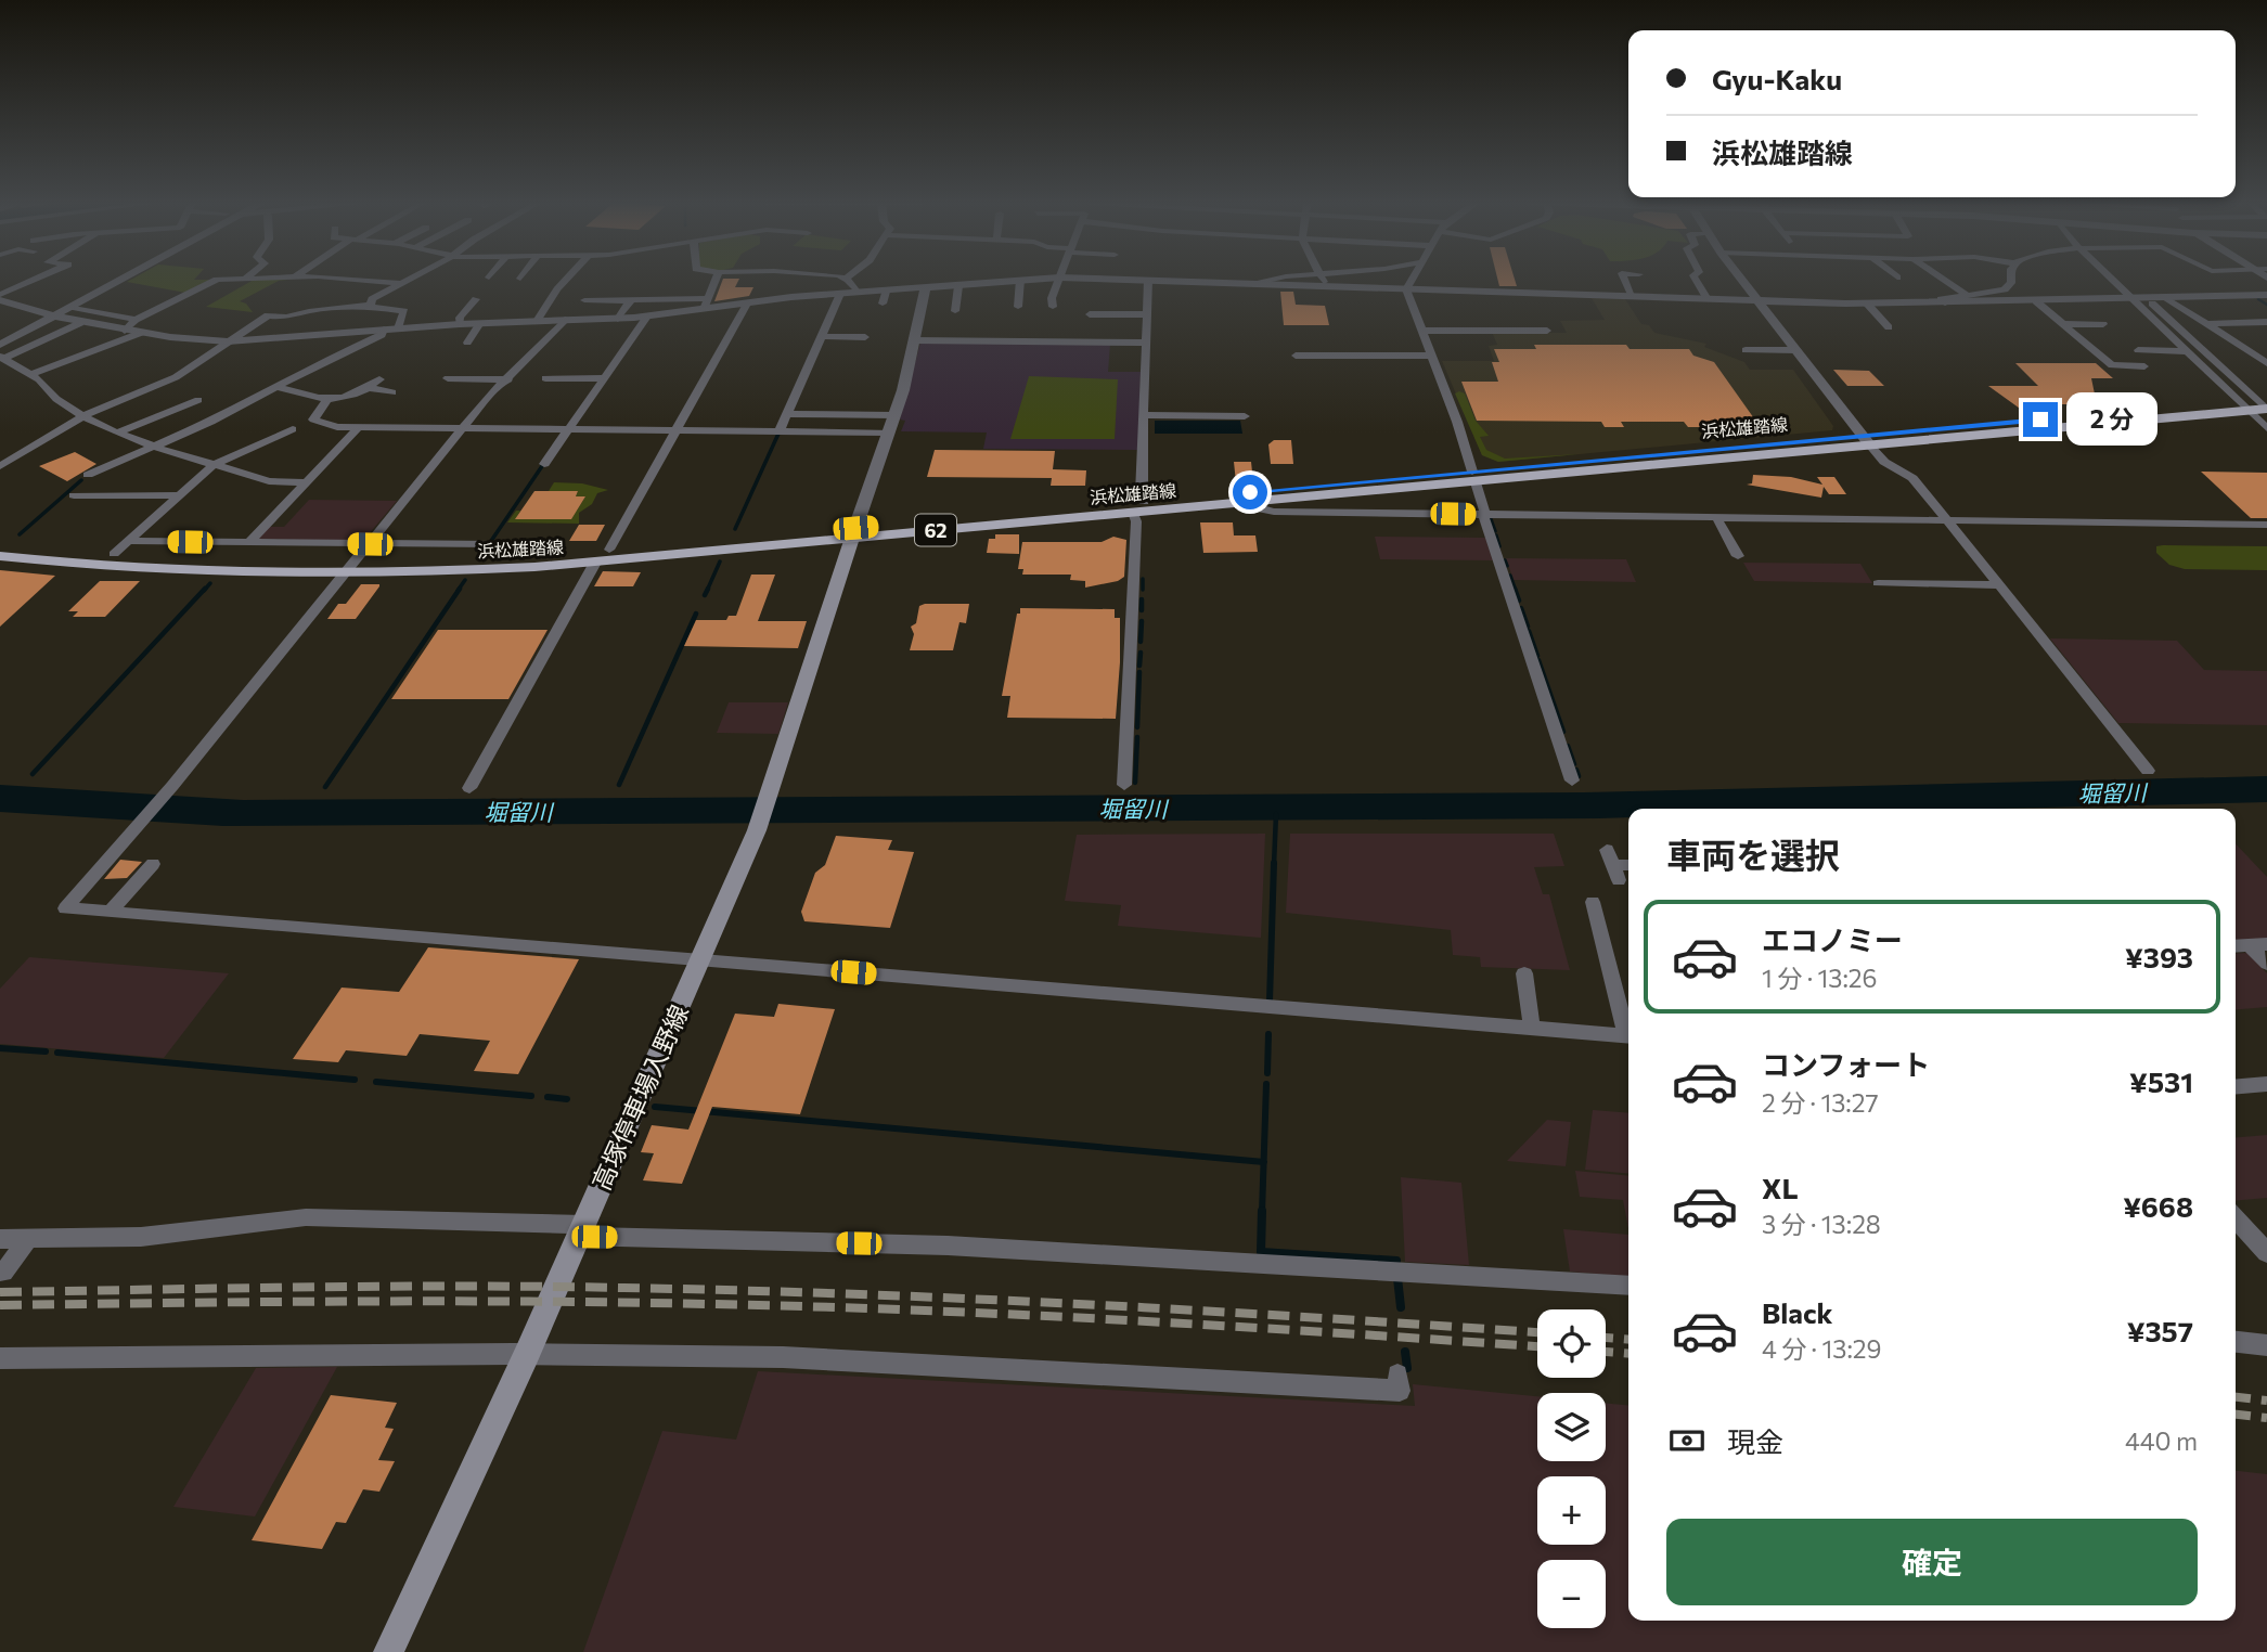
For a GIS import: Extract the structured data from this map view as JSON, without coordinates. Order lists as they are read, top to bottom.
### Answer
{
  "streets": {
    "main road": ["浜松雄踏線", "62", "高塚停車場入野線"]
  },
  "crossings": [
    ["浜松雄踏線", "高塚停車場入野線"]
  ],
  "water": ["堀留川"],
  "page": {
    "banner": ["Gyu-Kaku", "浜松雄踏線"],
    "bubble": "2 分",
    "heading": "車両を選択",
    "list": [
      {
        "name": "エコノミー",
        "note": "1 分 · 13:26",
        "value": "¥393"
      },
      {
        "name": "コンフォート",
        "note": "2 分 · 13:27",
        "value": "¥531"
      },
      {
        "name": "XL",
        "note": "3 分 · 13:28",
        "value": "¥668"
      },
      {
        "name": "Black",
        "note": "4 分 · 13:29",
        "value": "¥357"
      }
    ],
    "map_buttons": ["+", "−"],
    "pay": ["現金", "440 m"],
    "buttons": "確定"
  }
}
